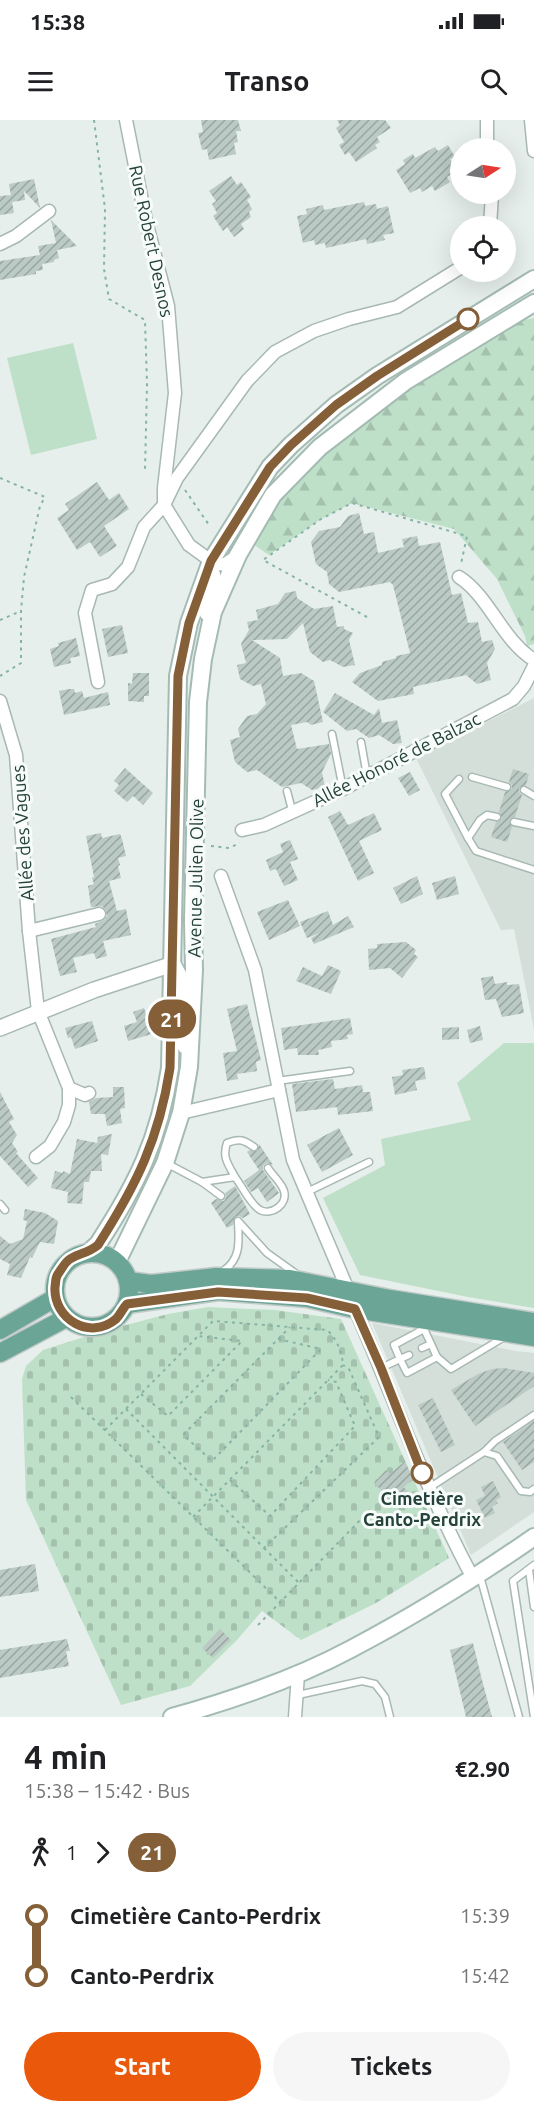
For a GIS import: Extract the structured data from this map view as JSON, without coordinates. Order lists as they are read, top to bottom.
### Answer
{
  "streets": {
    "main road": ["Avenue Julien Olive"],
    "street": ["Rue Robert Desnos", "Allée Honoré de Balzac", "Allée des Vagues"]
  },
  "places": ["Cimetière Canto-Perdrix"],
  "lines": ["bus line 21"],
  "north": "right",
  "page": {
    "status": "15:38",
    "header": "Transo",
    "on_map": "21",
    "heading": ["4 min", "15:38 – 15:42 · Bus", "€2.90"],
    "legs": ["1", "21"],
    "list": [
      {
        "name": "Cimetière Canto-Perdrix",
        "value": "15:39"
      },
      {
        "name": "Canto-Perdrix",
        "value": "15:42"
      }
    ],
    "buttons": ["Start", "Tickets"]
  }
}
